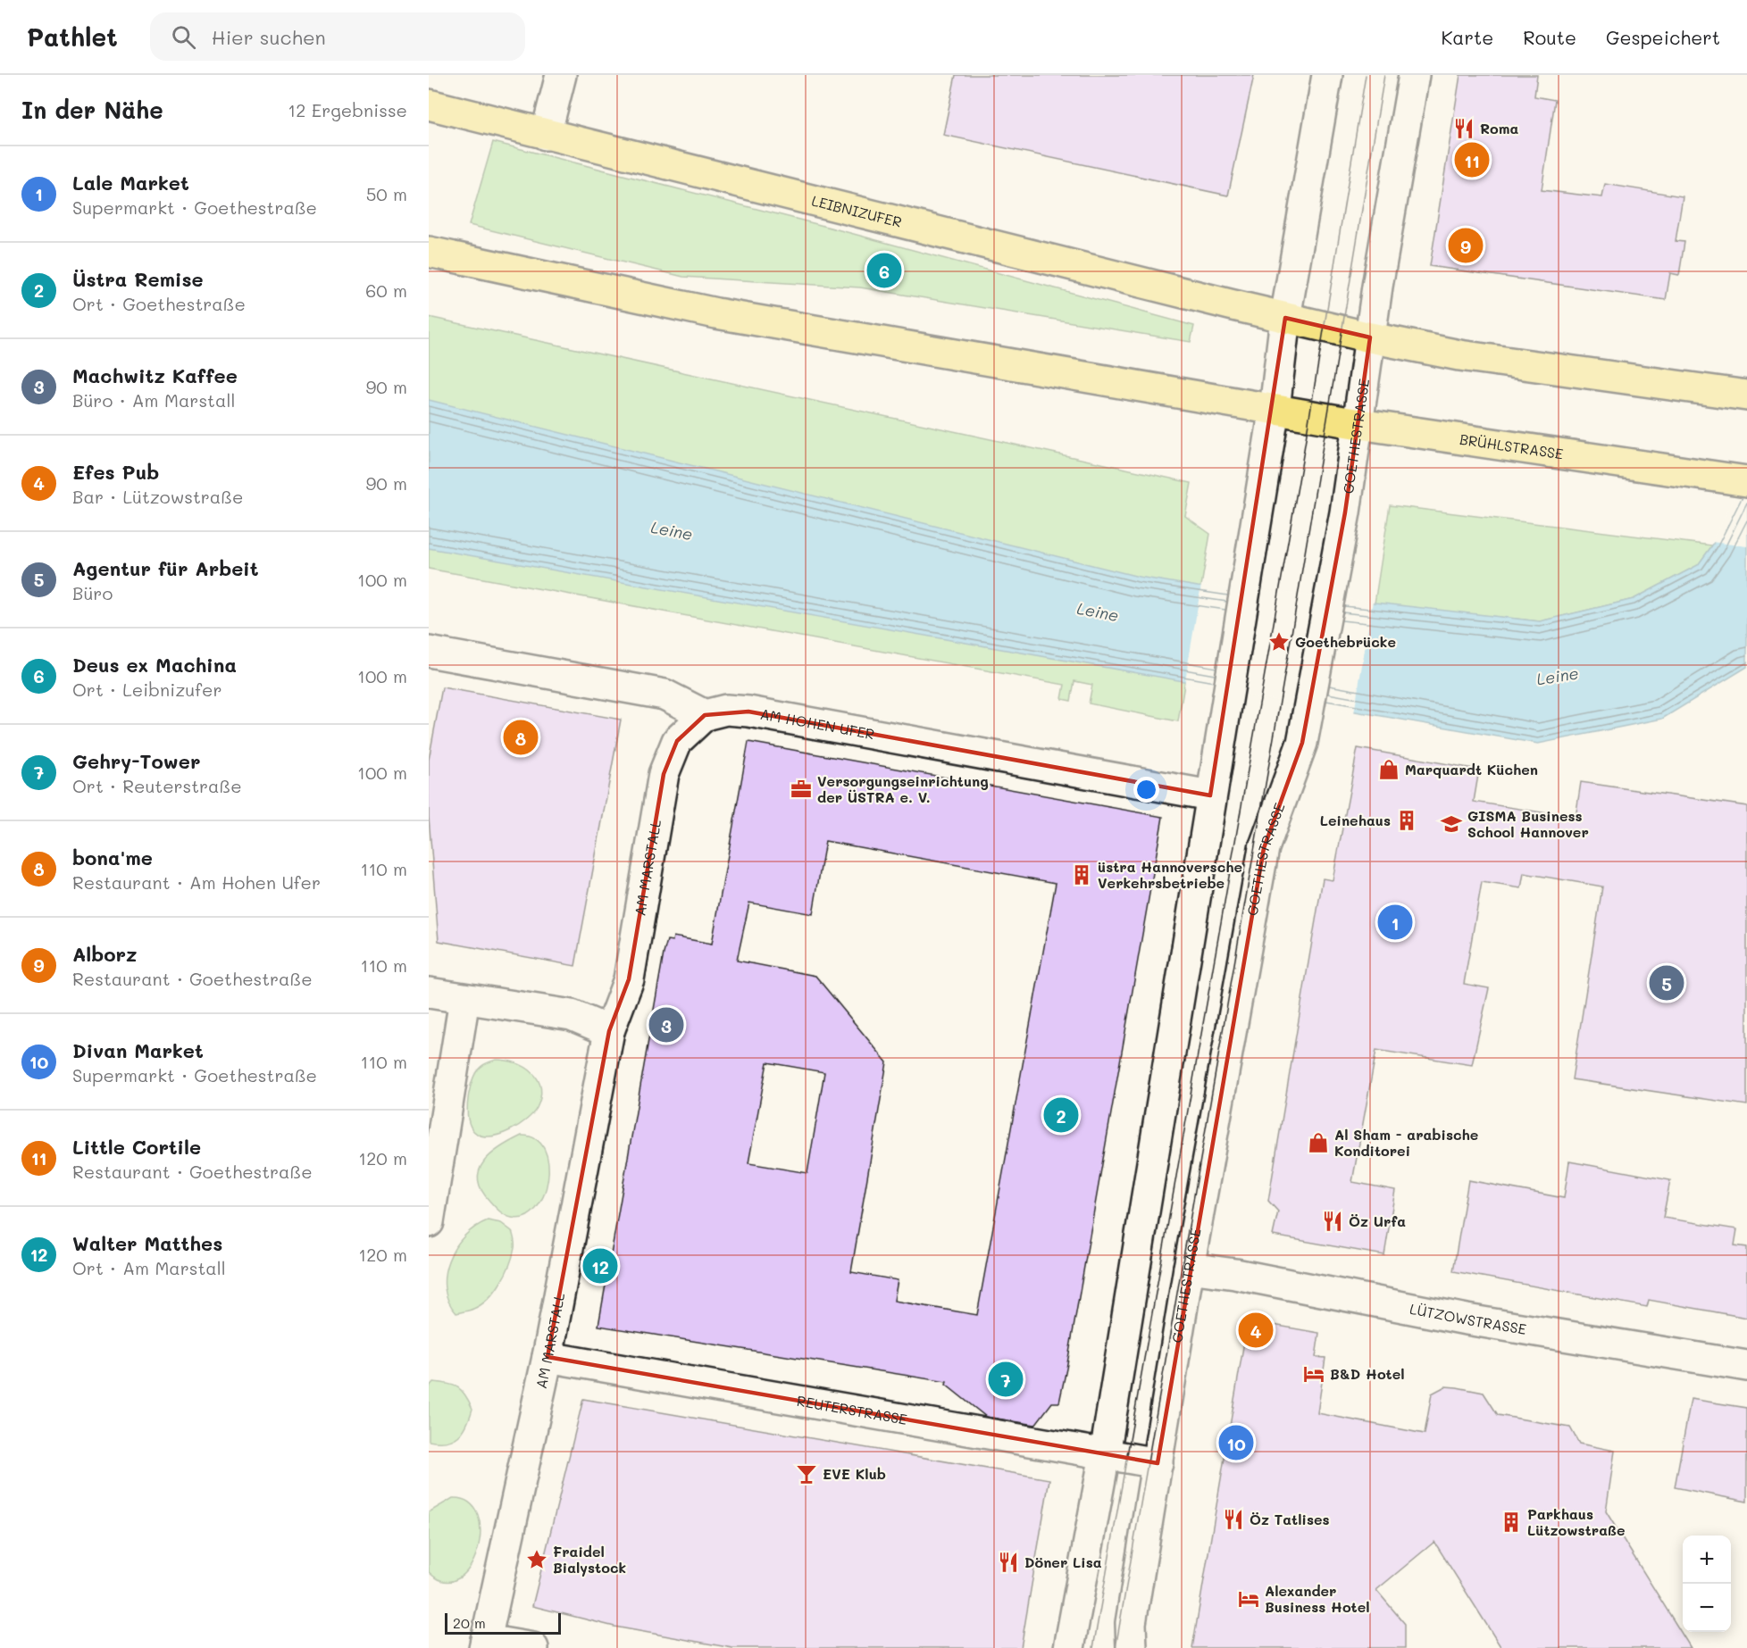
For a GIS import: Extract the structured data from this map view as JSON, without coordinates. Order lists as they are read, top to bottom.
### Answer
{
  "streets": {
    "main road": ["LEIBNIZUFER", "BRÜHLSTRASSE"],
    "street": [
      "GOETHESTRASSE",
      "AM HOHEN UFER",
      "AM MARSTALL",
      "LÜTZOWSTRASSE",
      "REUTERSTRASSE"
    ]
  },
  "crossings": [
    ["GOETHESTRASSE", "BRÜHLSTRASSE"],
    ["GOETHESTRASSE", "LÜTZOWSTRASSE"],
    ["GOETHESTRASSE", "REUTERSTRASSE"],
    ["AM HOHEN UFER", "AM MARSTALL"],
    ["AM MARSTALL", "REUTERSTRASSE"]
  ],
  "water": ["Leine"],
  "places": {
    "restaurant": [
      "Roma",
      "Öz Urfa",
      "Öz Tatlises",
      "Döner Lisa"
    ],
    "place": ["Goethebrücke", "Fraidel Bialystock"],
    "shop": ["Marquardt Küchen", "Al Sham - arabische Konditorei"],
    "office": ["Versorgungseinrichtung der ÜSTRA e. V."],
    "building": ["Leinehaus", "üstra Hannoversche Verkehrsbetriebe", "Parkhaus Lützowstraße"],
    "school or university": ["GISMA Business School Hannover"],
    "hotel": ["B&D Hotel", "Alexander Business Hotel"],
    "bar": ["EVE Klub"]
  },
  "scale_bar": "20 m",
  "page": {
    "header": "Pathlet",
    "search": "Hier suchen",
    "nav": ["Karte", "Route", "Gespeichert"],
    "heading": ["In der Nähe", "12 Ergebnisse"],
    "pins": [
      "11",
      "9",
      "6",
      "8",
      "1",
      "5",
      "3",
      "2",
      "12",
      "4",
      "7",
      "10"
    ],
    "list": [
      {
        "mark": "1",
        "name": "Lale Market",
        "note": "Supermarkt · Goethestraße",
        "value": "50 m"
      },
      {
        "mark": "2",
        "name": "Üstra Remise",
        "note": "Ort · Goethestraße",
        "value": "60 m"
      },
      {
        "mark": "3",
        "name": "Machwitz Kaffee",
        "note": "Büro · Am Marstall",
        "value": "90 m"
      },
      {
        "mark": "4",
        "name": "Efes Pub",
        "note": "Bar · Lützowstraße",
        "value": "90 m"
      },
      {
        "mark": "5",
        "name": "Agentur für Arbeit",
        "note": "Büro",
        "value": "100 m"
      },
      {
        "mark": "6",
        "name": "Deus ex Machina",
        "note": "Ort · Leibnizufer",
        "value": "100 m"
      },
      {
        "mark": "7",
        "name": "Gehry-Tower",
        "note": "Ort · Reuterstraße",
        "value": "100 m"
      },
      {
        "mark": "8",
        "name": "bona'me",
        "note": "Restaurant · Am Hohen Ufer",
        "value": "110 m"
      },
      {
        "mark": "9",
        "name": "Alborz",
        "note": "Restaurant · Goethestraße",
        "value": "110 m"
      },
      {
        "mark": "10",
        "name": "Divan Market",
        "note": "Supermarkt · Goethestraße",
        "value": "110 m"
      },
      {
        "mark": "11",
        "name": "Little Cortile",
        "note": "Restaurant · Goethestraße",
        "value": "120 m"
      },
      {
        "mark": "12",
        "name": "Walter Matthes",
        "note": "Ort · Am Marstall",
        "value": "120 m"
      }
    ],
    "map_buttons": ["+", "−"],
    "scale": "20 m"
  }
}
